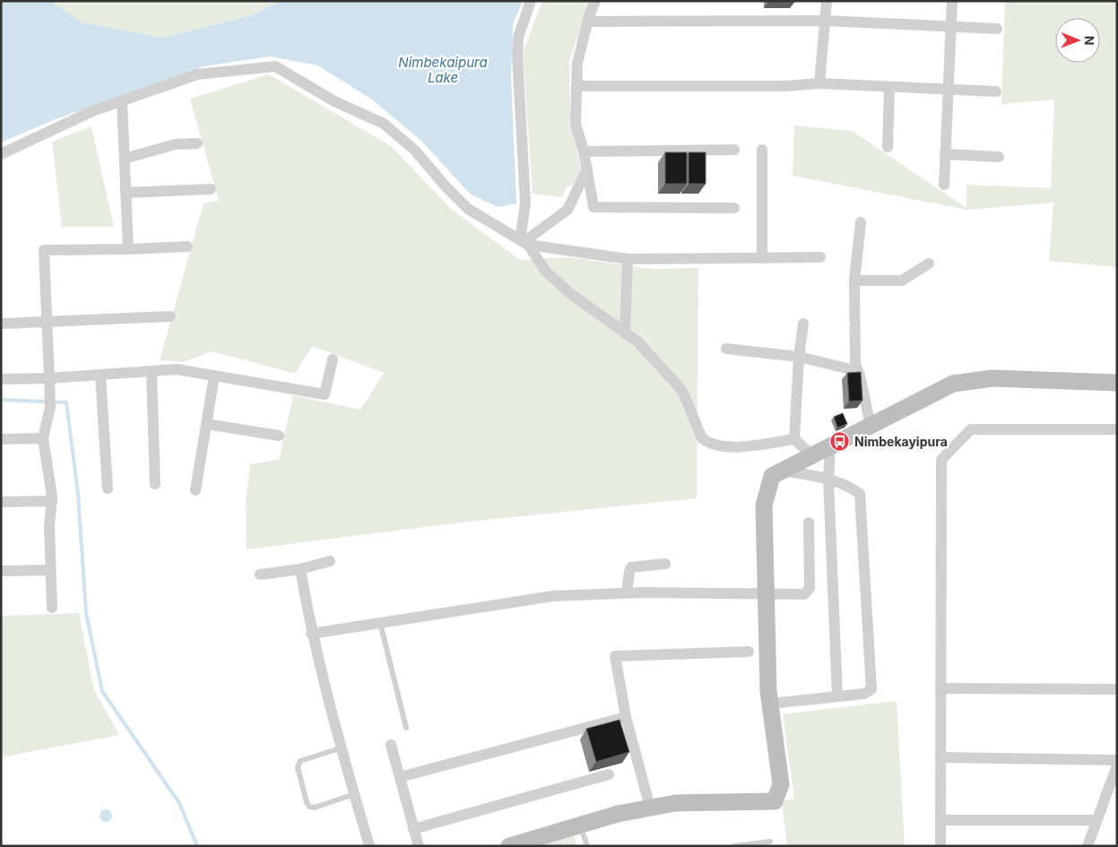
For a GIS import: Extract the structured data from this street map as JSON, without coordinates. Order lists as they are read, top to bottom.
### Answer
{
  "water": ["Nimbekaipura Lake"],
  "places": {
    "bus stop": ["Nimbekayipura"]
  },
  "north": "right"
}
